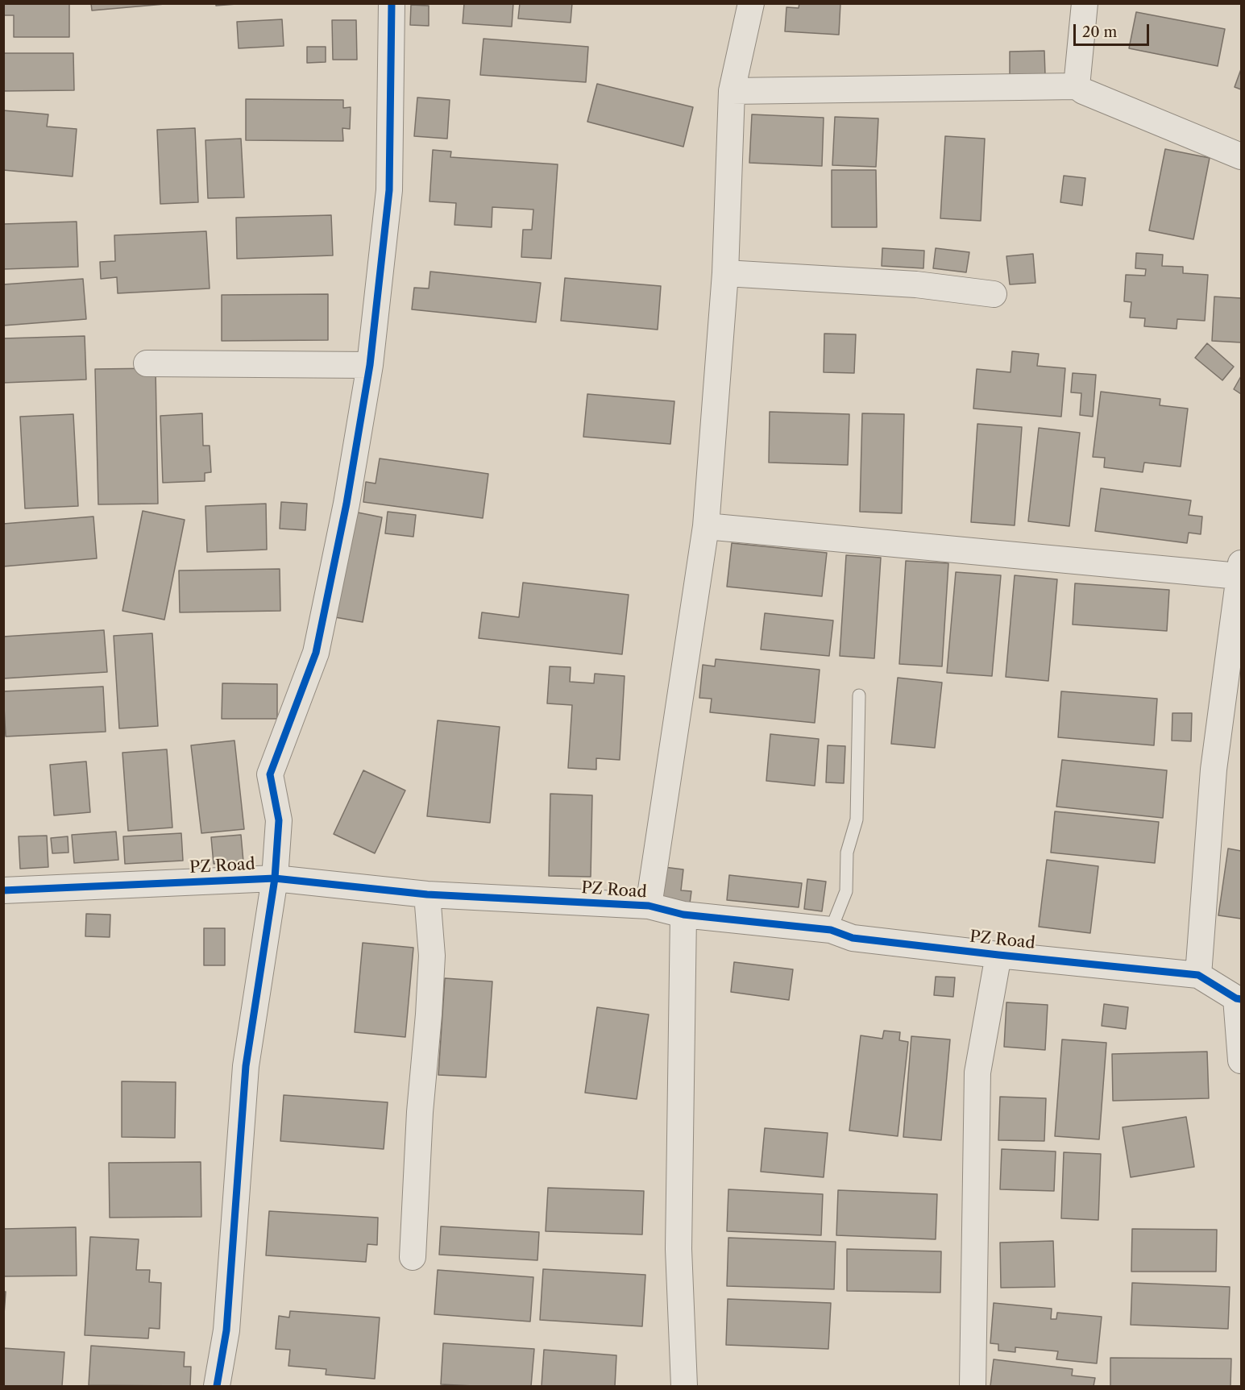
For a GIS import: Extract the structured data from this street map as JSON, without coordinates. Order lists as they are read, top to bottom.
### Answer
{
  "streets": {
    "street": ["PZ Road"]
  },
  "scale_bar": "20 m"
}
